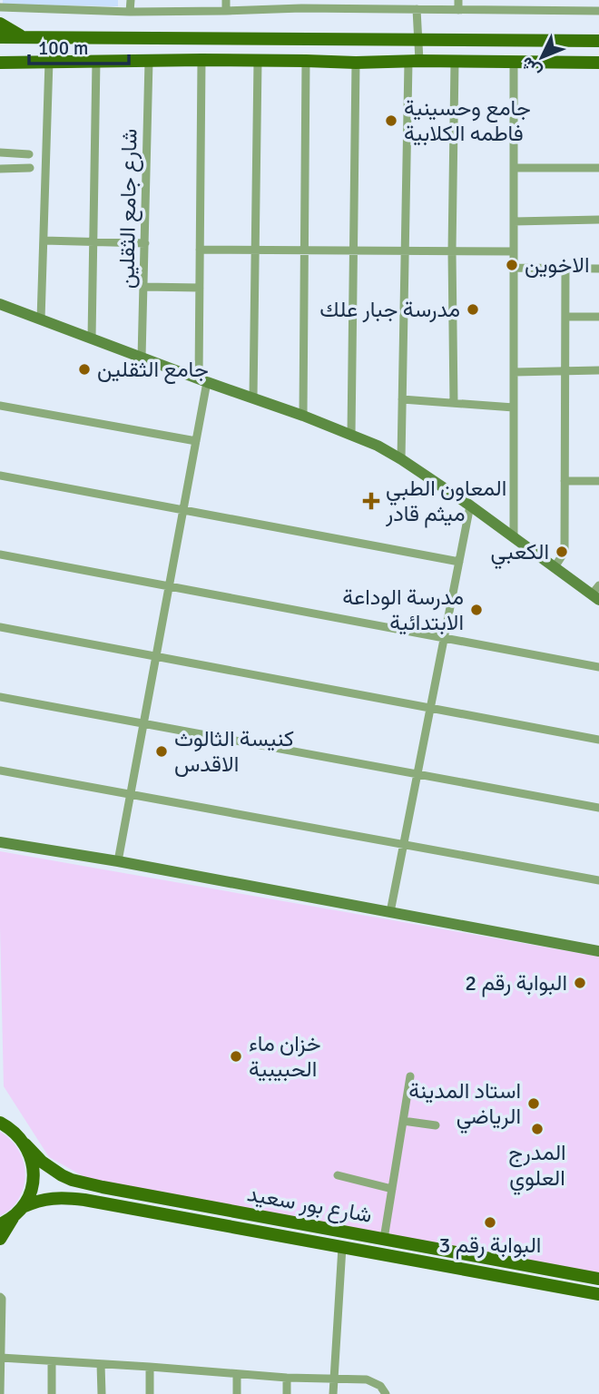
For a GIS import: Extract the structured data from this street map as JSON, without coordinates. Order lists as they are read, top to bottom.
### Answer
{
  "streets": {
    "main road": ["شارع بور سعيد"],
    "street": ["شارع جامع الثقلين"]
  },
  "places": {
    "other": [
      "جامع وحسينية فاطمه الكلابية",
      "الاخوين",
      "مدرسة جبار علك",
      "جامع الثقلين",
      "الكعبي",
      "مدرسة الوداعة الابتدائية",
      "كنيسة الثالوث الاقدس",
      "البوابة رقم 2",
      "خزان ماء الحبيبية",
      "استاد المدينة الرياضي",
      "المدرج العلوي",
      "البوابة رقم 3"
    ],
    "health": ["المعاون الطبي ميثم قادر"]
  },
  "scale_bar": "100 m",
  "north": "bottom left"
}
